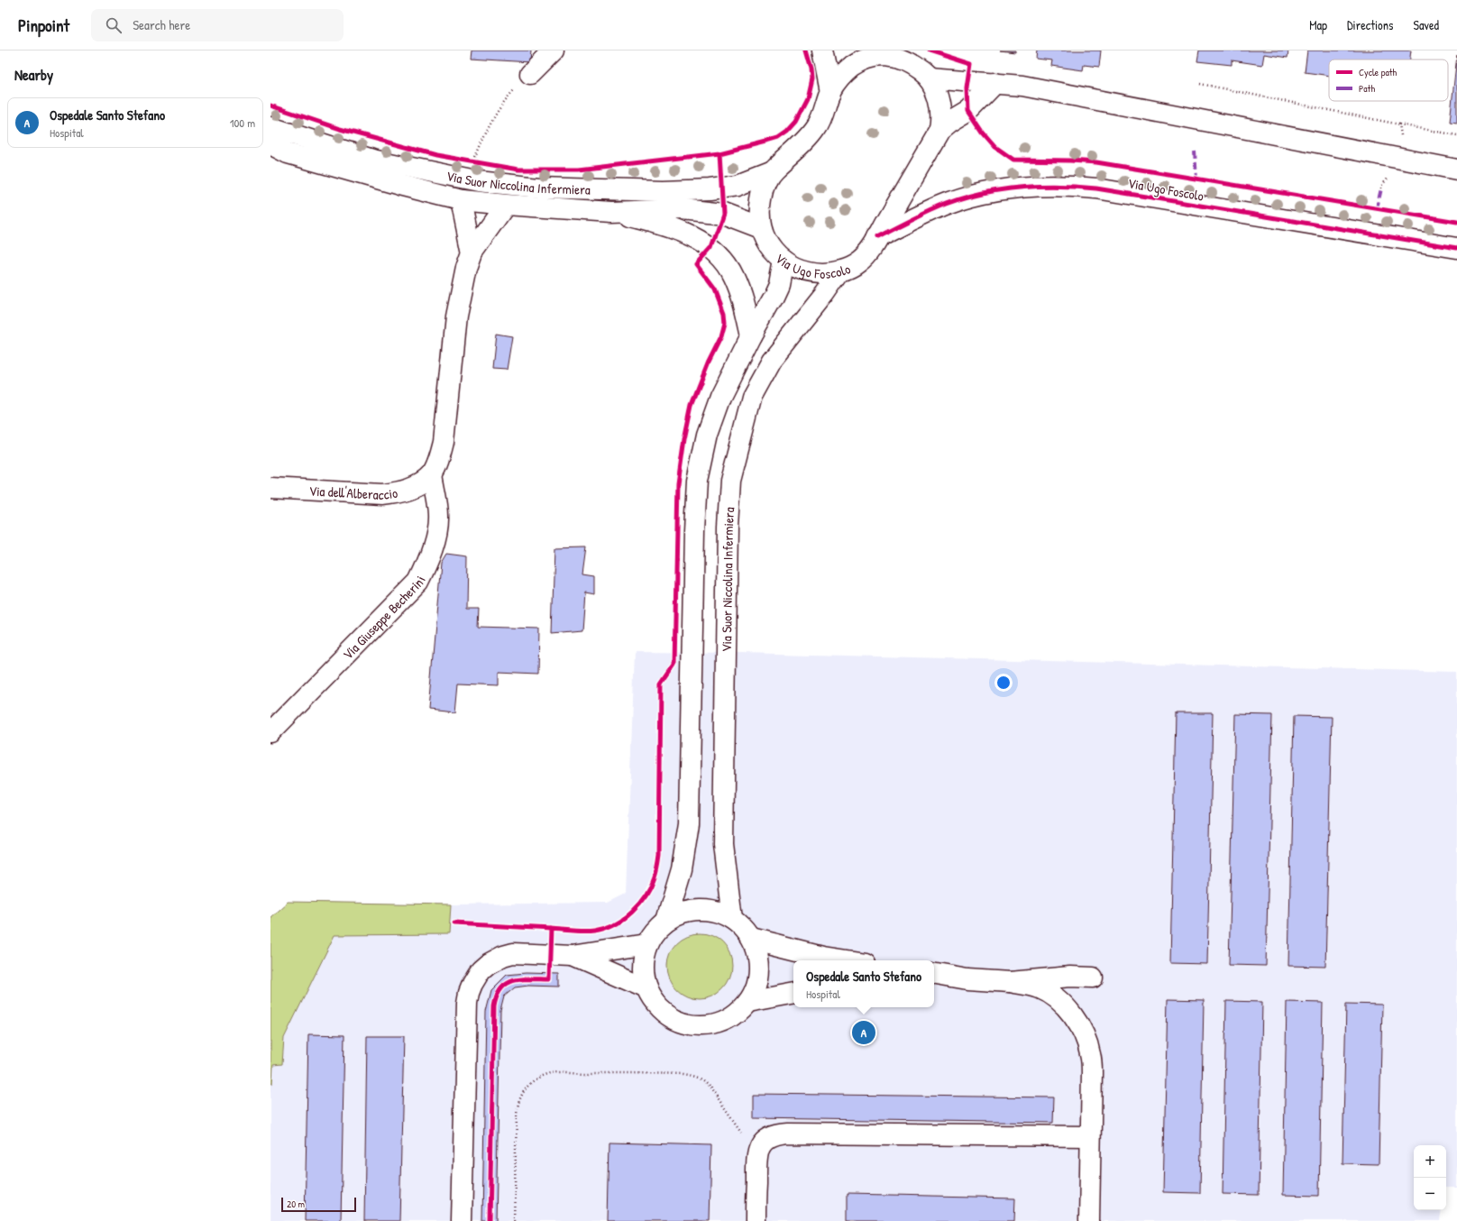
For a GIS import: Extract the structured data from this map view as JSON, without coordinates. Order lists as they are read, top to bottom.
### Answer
{
  "streets": {
    "street": [
      "Via Suor Niccolina Infermiera",
      "Via Ugo Foscolo",
      "Via dell'Alberaccio",
      "Via Giuseppe Becherini"
    ]
  },
  "crossings": [
    ["Via Suor Niccolina Infermiera", "Via Ugo Foscolo"],
    ["Via dell'Alberaccio", "Via Giuseppe Becherini"]
  ],
  "legend": ["Cycle path", "Path"],
  "scale_bar": "20 m",
  "page": {
    "header": "Pinpoint",
    "search": "Search here",
    "nav": ["Map", "Directions", "Saved"],
    "heading": "Nearby",
    "list": [
      {
        "mark": "A",
        "name": "Ospedale Santo Stefano",
        "note": "Hospital",
        "value": "100 m"
      }
    ],
    "popup": ["Ospedale Santo Stefano", "Hospital"],
    "pins": "A",
    "map_buttons": ["+", "−"],
    "scale": "20 m"
  }
}
